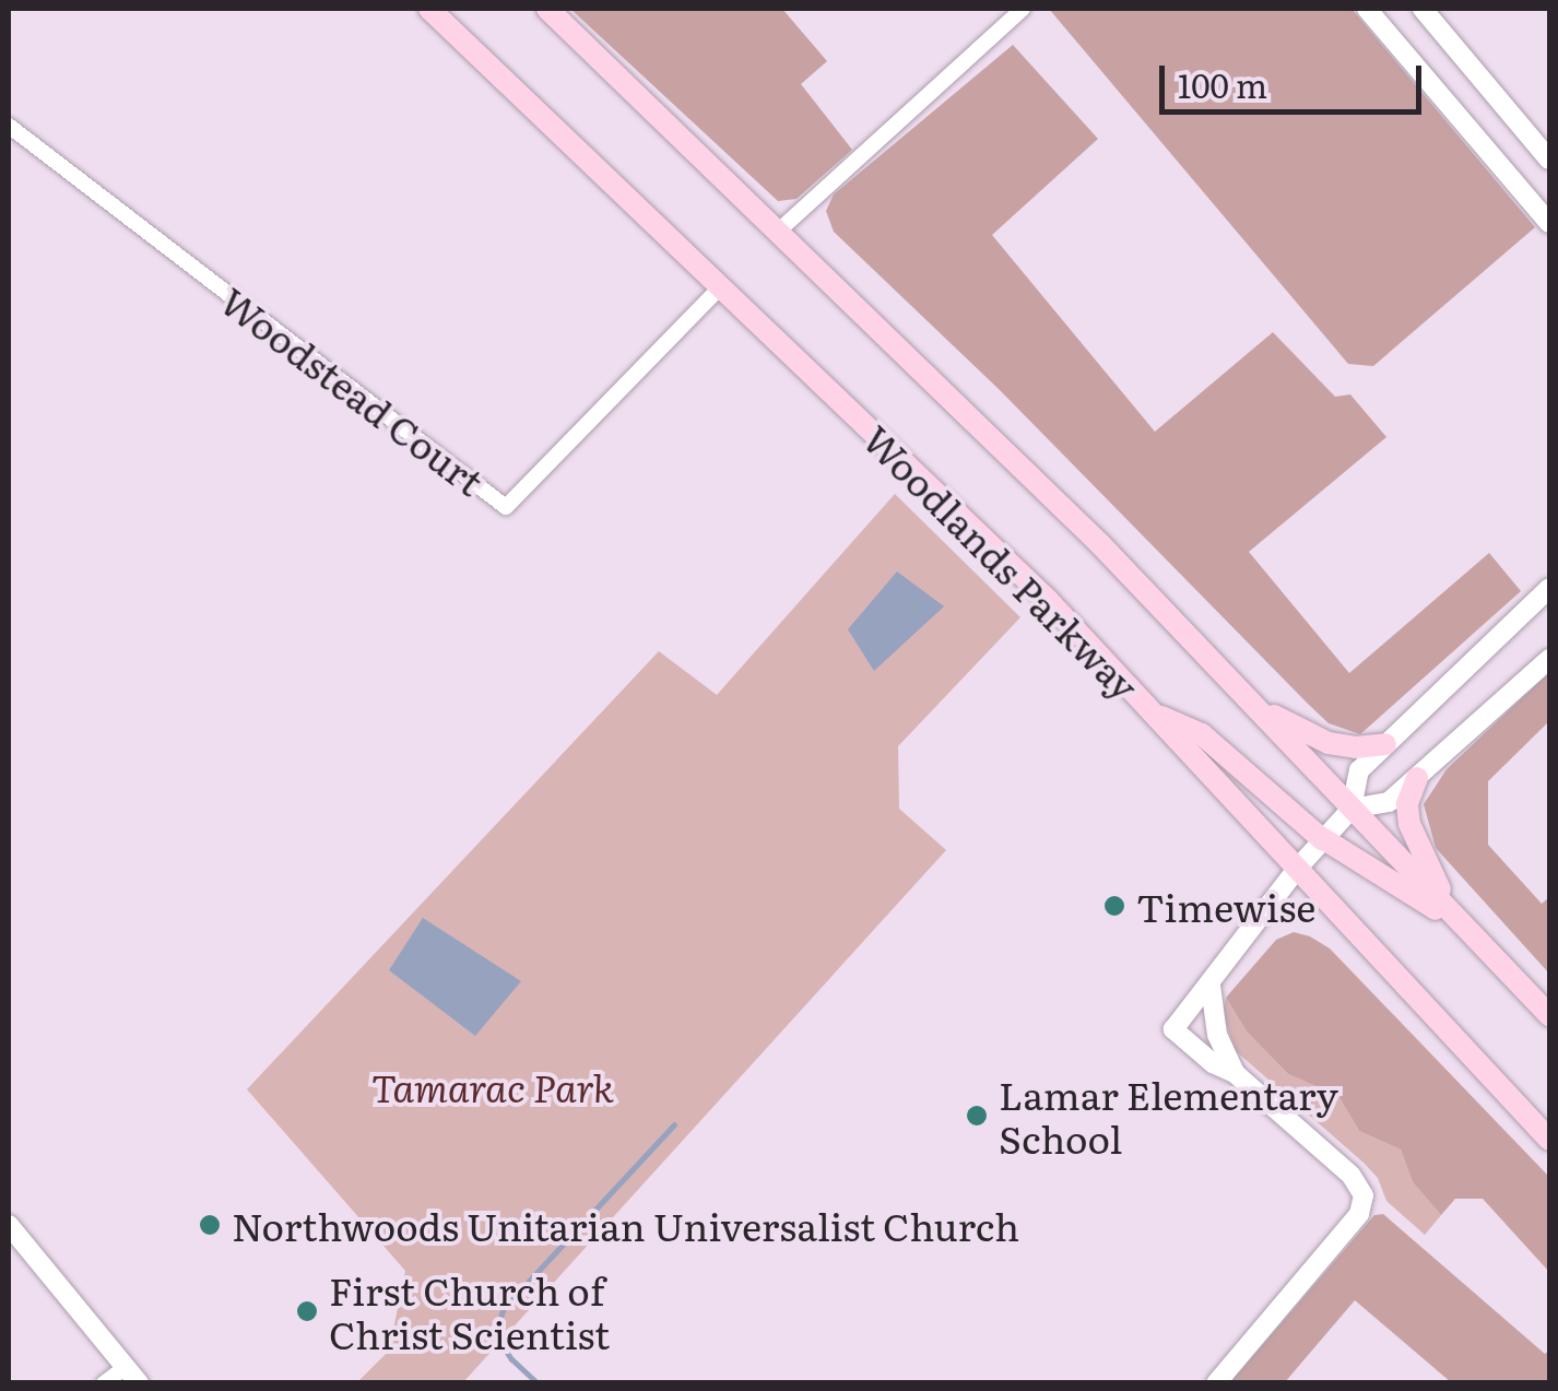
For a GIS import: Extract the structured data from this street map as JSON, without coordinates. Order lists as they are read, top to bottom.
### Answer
{
  "streets": {
    "main road": ["Woodlands Parkway"],
    "street": ["Woodstead Court"]
  },
  "crossings": [
    ["Woodstead Court", "Woodlands Parkway"]
  ],
  "parks": ["Tamarac Park"],
  "places": [
    "Timewise",
    "Lamar Elementary School",
    "Northwoods Unitarian Universalist Church",
    "First Church of Christ Scientist"
  ],
  "scale_bar": "100 m"
}
